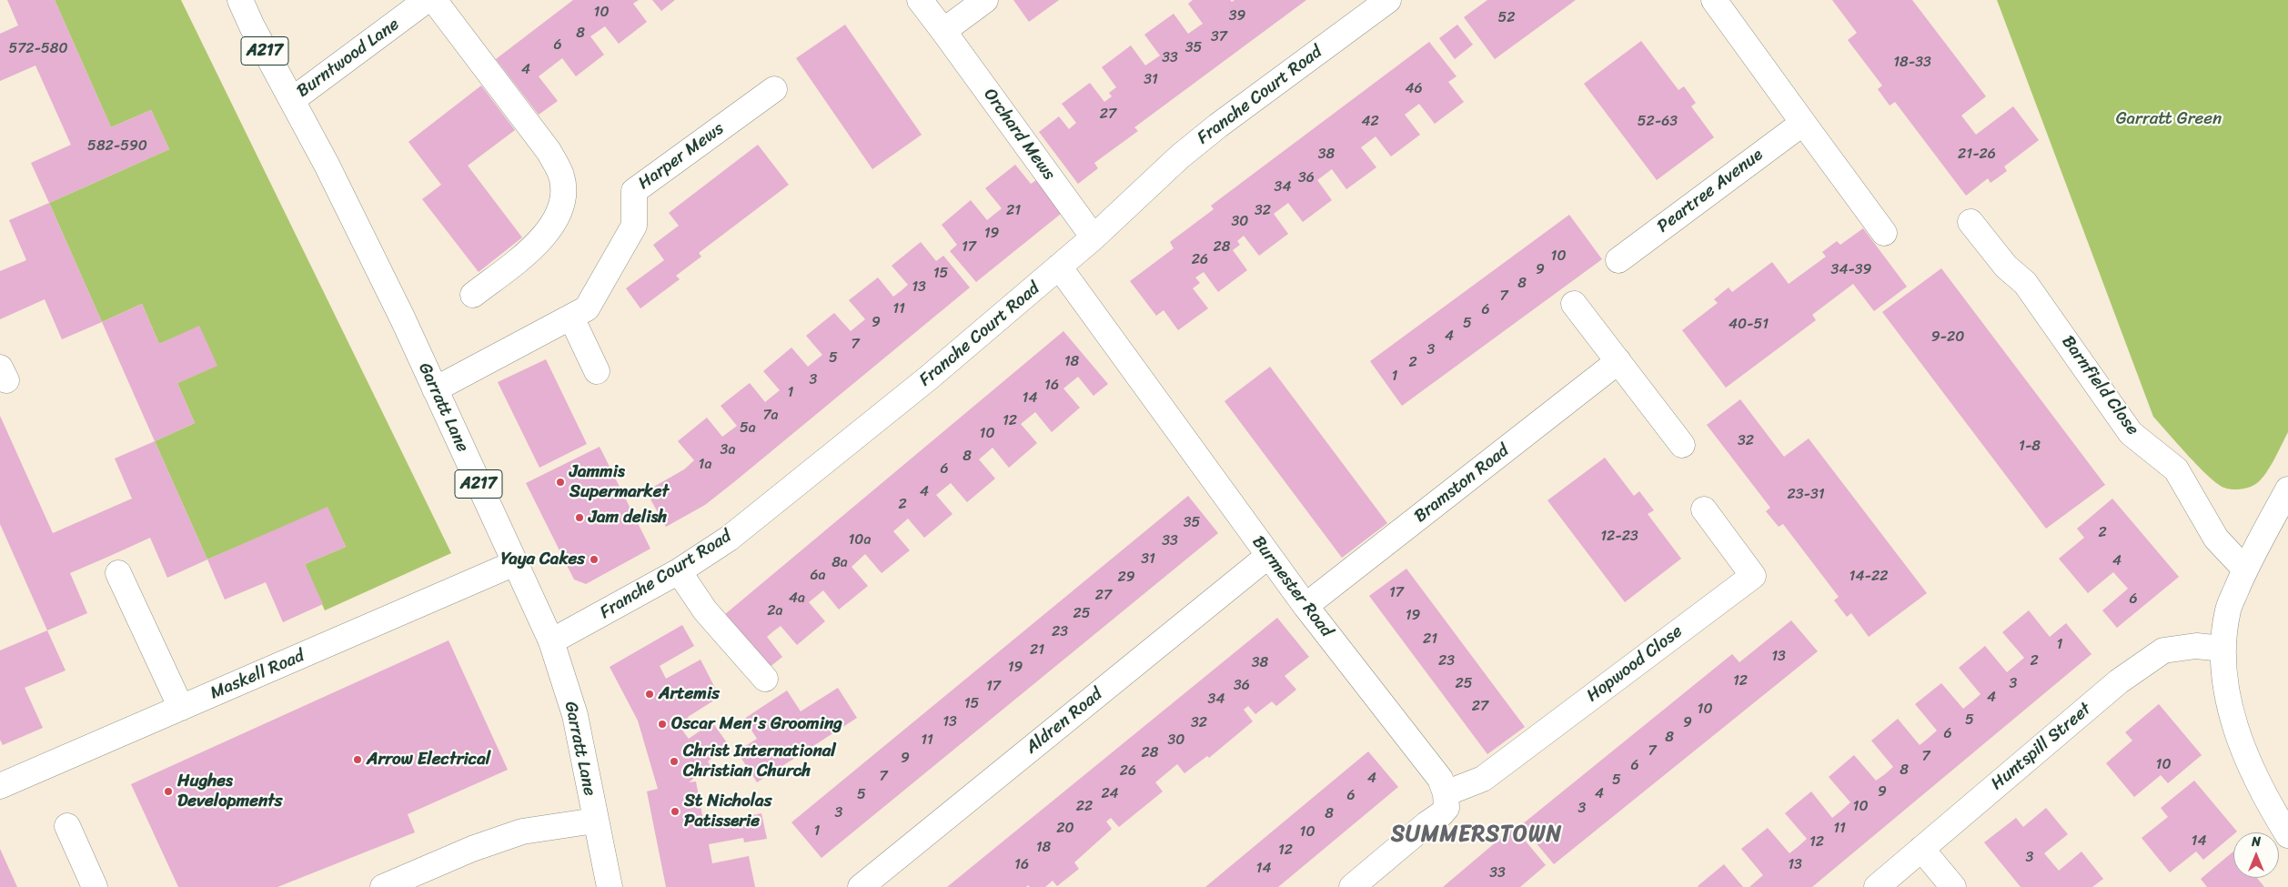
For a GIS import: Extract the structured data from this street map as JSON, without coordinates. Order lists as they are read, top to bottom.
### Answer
{
  "streets": {
    "street": [
      "A217",
      "Burntwood Lane",
      "Franche Court Road",
      "Orchard Mews",
      "Harper Mews",
      "Peartree Avenue",
      "Barnfield Close",
      "Garratt Lane",
      "Bramston Road",
      "Burmester Road",
      "Hopwood Close",
      "Maskell Road",
      "Aldren Road",
      "Huntspill Street"
    ]
  },
  "crossings": [
    ["Burntwood Lane", "Garratt Lane"],
    ["Franche Court Road", "Orchard Mews"],
    ["Franche Court Road", "Garratt Lane"],
    ["Franche Court Road", "Burmester Road"],
    ["Harper Mews", "Garratt Lane"],
    ["Garratt Lane", "Maskell Road"],
    ["Bramston Road", "Burmester Road"],
    ["Burmester Road", "Hopwood Close"],
    ["Burmester Road", "Aldren Road"]
  ],
  "districts": ["SUMMERSTOWN"],
  "parks": ["Garratt Green"],
  "places": [
    "Jammis Supermarket",
    "Jam delish",
    "Yaya Cakes",
    "Artemis",
    "Oscar Men's Grooming",
    "Arrow Electrical",
    "Christ International Christian Church",
    "Hughes Developments",
    "St Nicholas Patisserie"
  ],
  "house_numbers": [
    "10",
    "39",
    "52",
    "8",
    "37",
    "6",
    "35",
    "572-580",
    "33",
    "18-33",
    "4",
    "31",
    "46",
    "27",
    "42",
    "52-63",
    "582-590",
    "38",
    "21-26",
    "36",
    "34",
    "21",
    "32",
    "30",
    "19",
    "17",
    "28",
    "10",
    "26",
    "9",
    "34-39",
    "15",
    "8",
    "13",
    "7",
    "11",
    "6",
    "9",
    "5",
    "40-51",
    "4",
    "9-20",
    "7",
    "3",
    "5",
    "18",
    "2",
    "1",
    "3",
    "16",
    "1",
    "14",
    "7a",
    "12",
    "5a",
    "10",
    "32",
    "1-8",
    "3a",
    "8",
    "1a",
    "6",
    "4",
    "23-31",
    "2",
    "35",
    "2",
    "12-23",
    "10a",
    "33",
    "31",
    "4",
    "8a",
    "6a",
    "14-22",
    "29",
    "17",
    "27",
    "4a",
    "6",
    "2a",
    "25",
    "19",
    "23",
    "21",
    "1",
    "21",
    "13",
    "23",
    "2",
    "38",
    "19",
    "12",
    "25",
    "3",
    "36",
    "17",
    "4",
    "34",
    "15",
    "27",
    "10",
    "5",
    "13",
    "32",
    "9",
    "6",
    "8",
    "11",
    "30",
    "7",
    "28",
    "7",
    "9",
    "10",
    "6",
    "8",
    "26",
    "7",
    "4",
    "5",
    "9",
    "24",
    "4",
    "5",
    "6",
    "22",
    "10",
    "3",
    "3",
    "8",
    "20",
    "11",
    "1",
    "10",
    "14",
    "12",
    "18",
    "12",
    "3",
    "16",
    "13",
    "14",
    "33"
  ],
  "north": "top"
}
